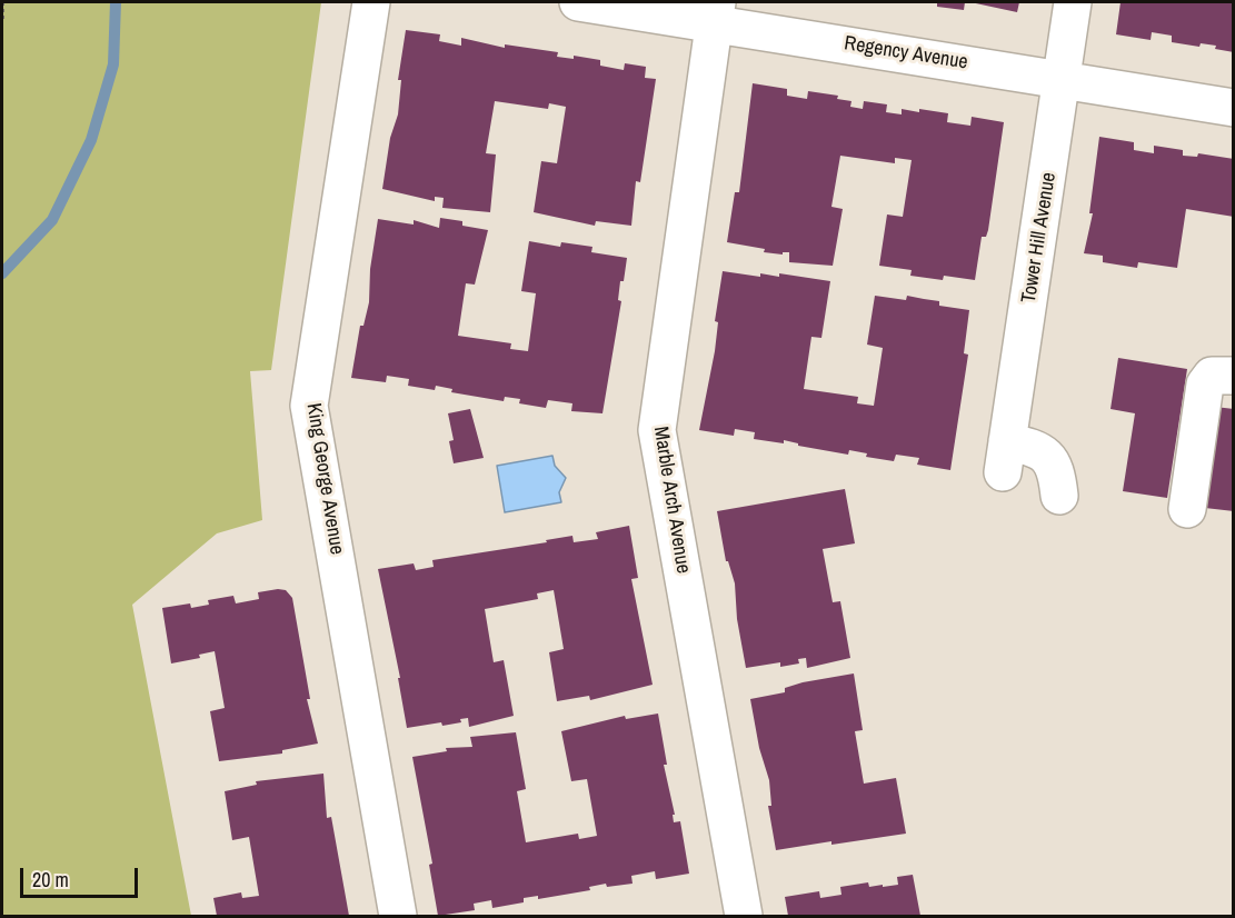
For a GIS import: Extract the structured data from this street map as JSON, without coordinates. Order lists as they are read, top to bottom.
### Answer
{
  "streets": {
    "street": [
      "Regency Avenue",
      "Tower Hill Avenue",
      "King George Avenue",
      "Marble Arch Avenue"
    ]
  },
  "crossings": [
    ["Regency Avenue", "Tower Hill Avenue"],
    ["Regency Avenue", "Marble Arch Avenue"]
  ],
  "scale_bar": "20 m"
}
